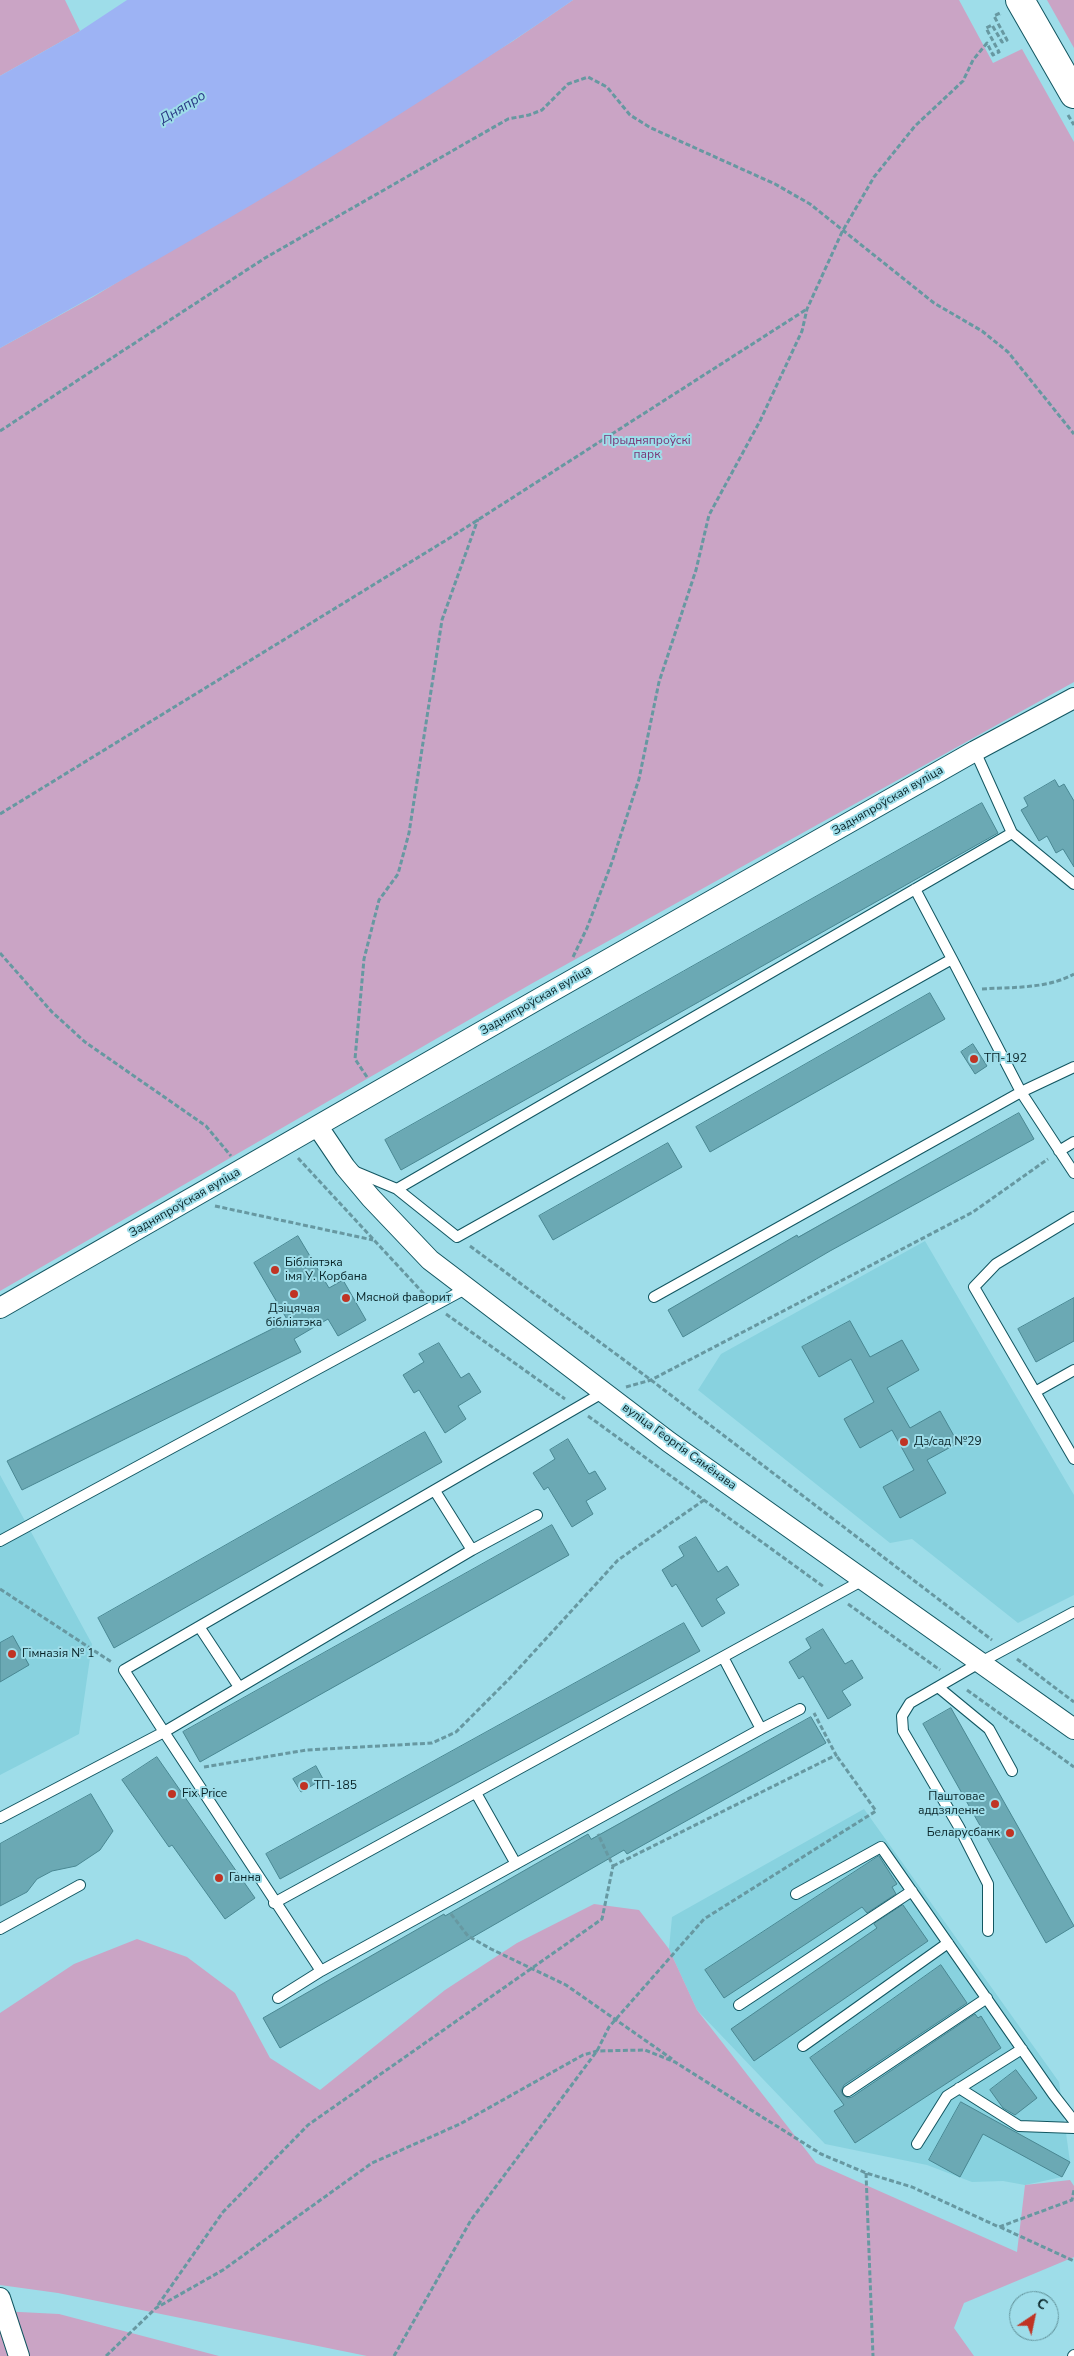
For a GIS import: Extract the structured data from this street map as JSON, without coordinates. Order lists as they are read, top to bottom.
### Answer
{
  "streets": {
    "street": ["Задняпроўская вуліца", "вуліца Георгія Сямёнава"]
  },
  "crossings": [
    ["Задняпроўская вуліца", "вуліца Георгія Сямёнава"]
  ],
  "water": ["Дняпро"],
  "parks": ["Прыдняпроўскі парк"],
  "places": [
    "ТП-192",
    "Бібліятэка імя У. Корбана",
    "Дзіцячая бібліятэка",
    "Мясной фаворит",
    "Дз/сад №29",
    "Гімназія № 1",
    "ТП-185",
    "Fix Price",
    "Паштовае аддзяленне",
    "Беларусбанк",
    "Ганна"
  ],
  "north": "top right"
}
